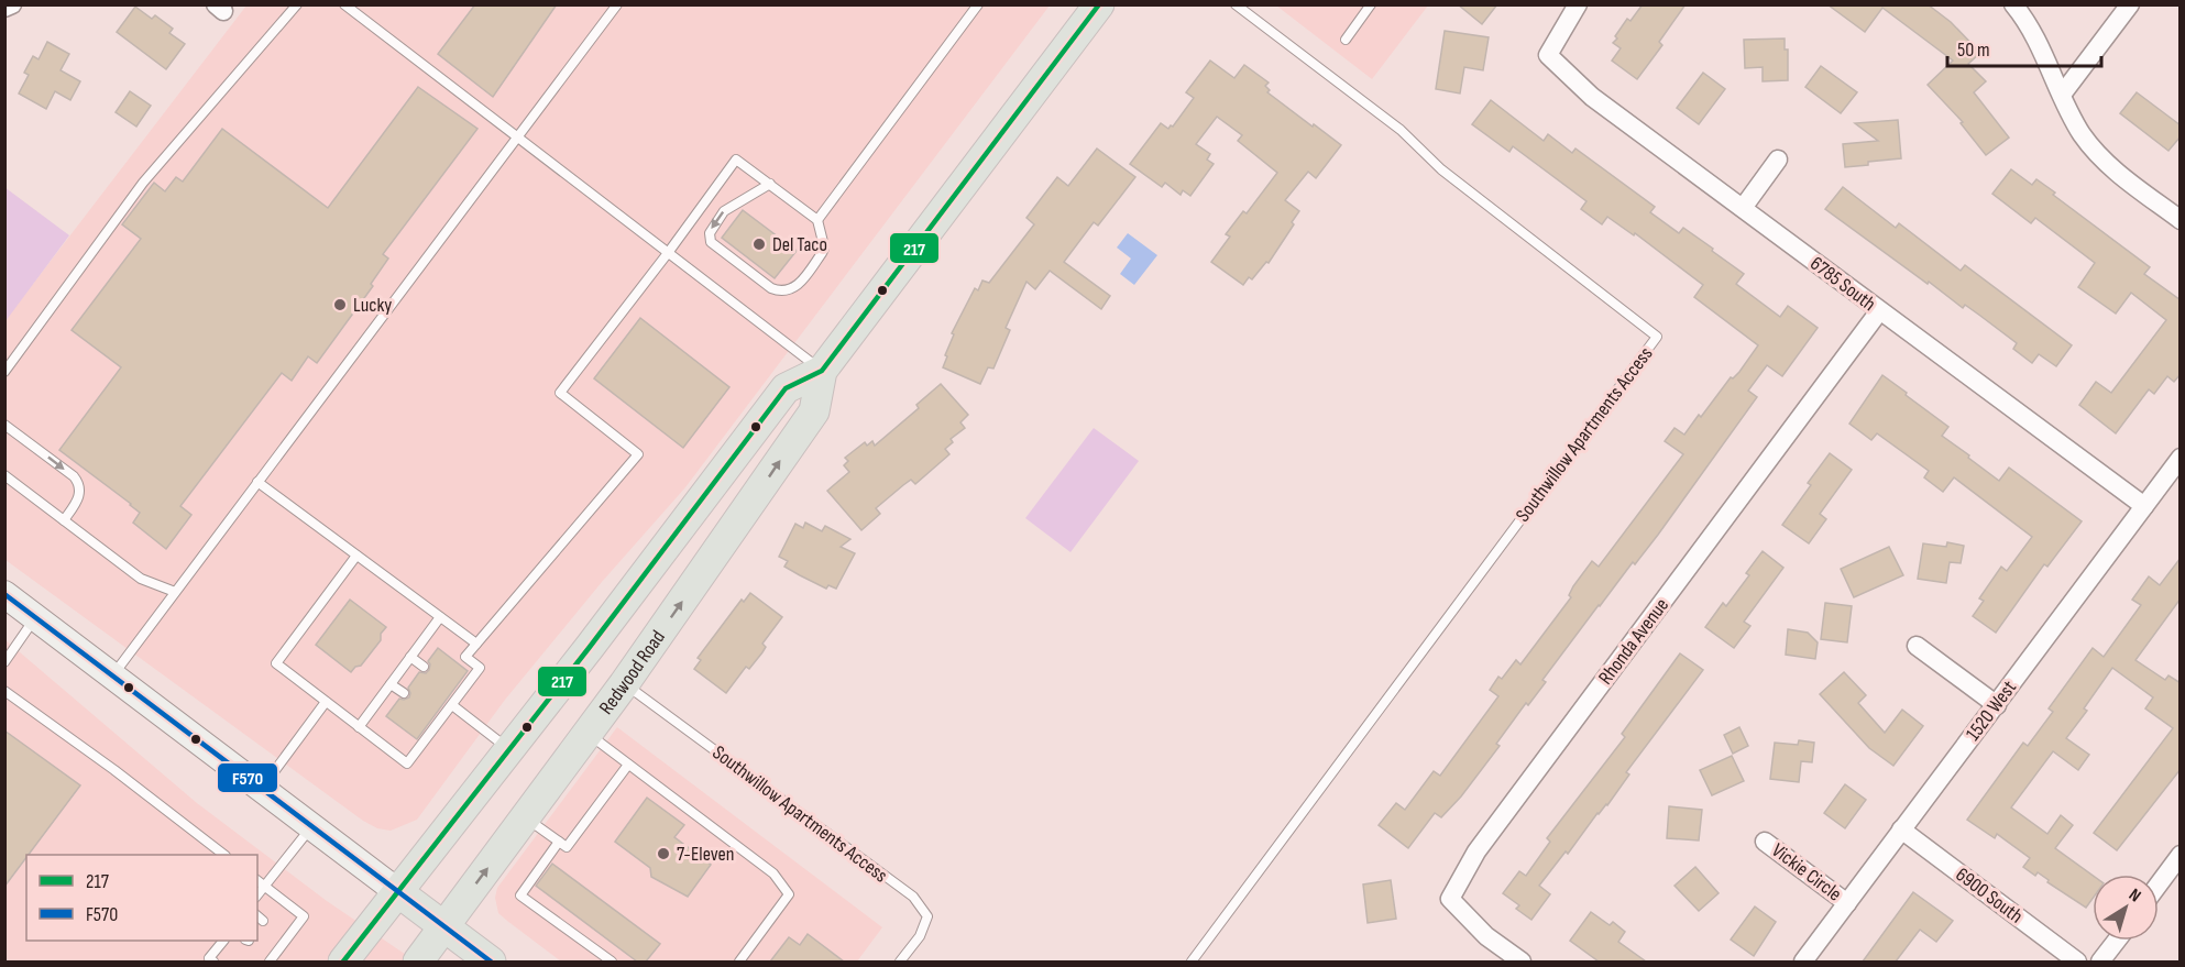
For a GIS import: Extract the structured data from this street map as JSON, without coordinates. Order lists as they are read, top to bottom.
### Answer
{
  "streets": {
    "main road": ["Redwood Road"],
    "street": [
      "6785 South",
      "Rhonda Avenue",
      "1520 West",
      "Vickie Circle",
      "6900 South"
    ],
    "lane": ["Southwillow Apartments Access"]
  },
  "crossings": [
    ["6785 South", "Rhonda Avenue"],
    ["6785 South", "1520 West"],
    ["Southwillow Apartments Access", "Redwood Road"],
    ["1520 West", "Vickie Circle"],
    ["1520 West", "6900 South"]
  ],
  "places": ["Del Taco", "Lucky", "7-Eleven"],
  "lines": ["transit line 217", "transit line F570"],
  "legend": ["217", "F570"],
  "scale_bar": "50 m",
  "north": "top right"
}
